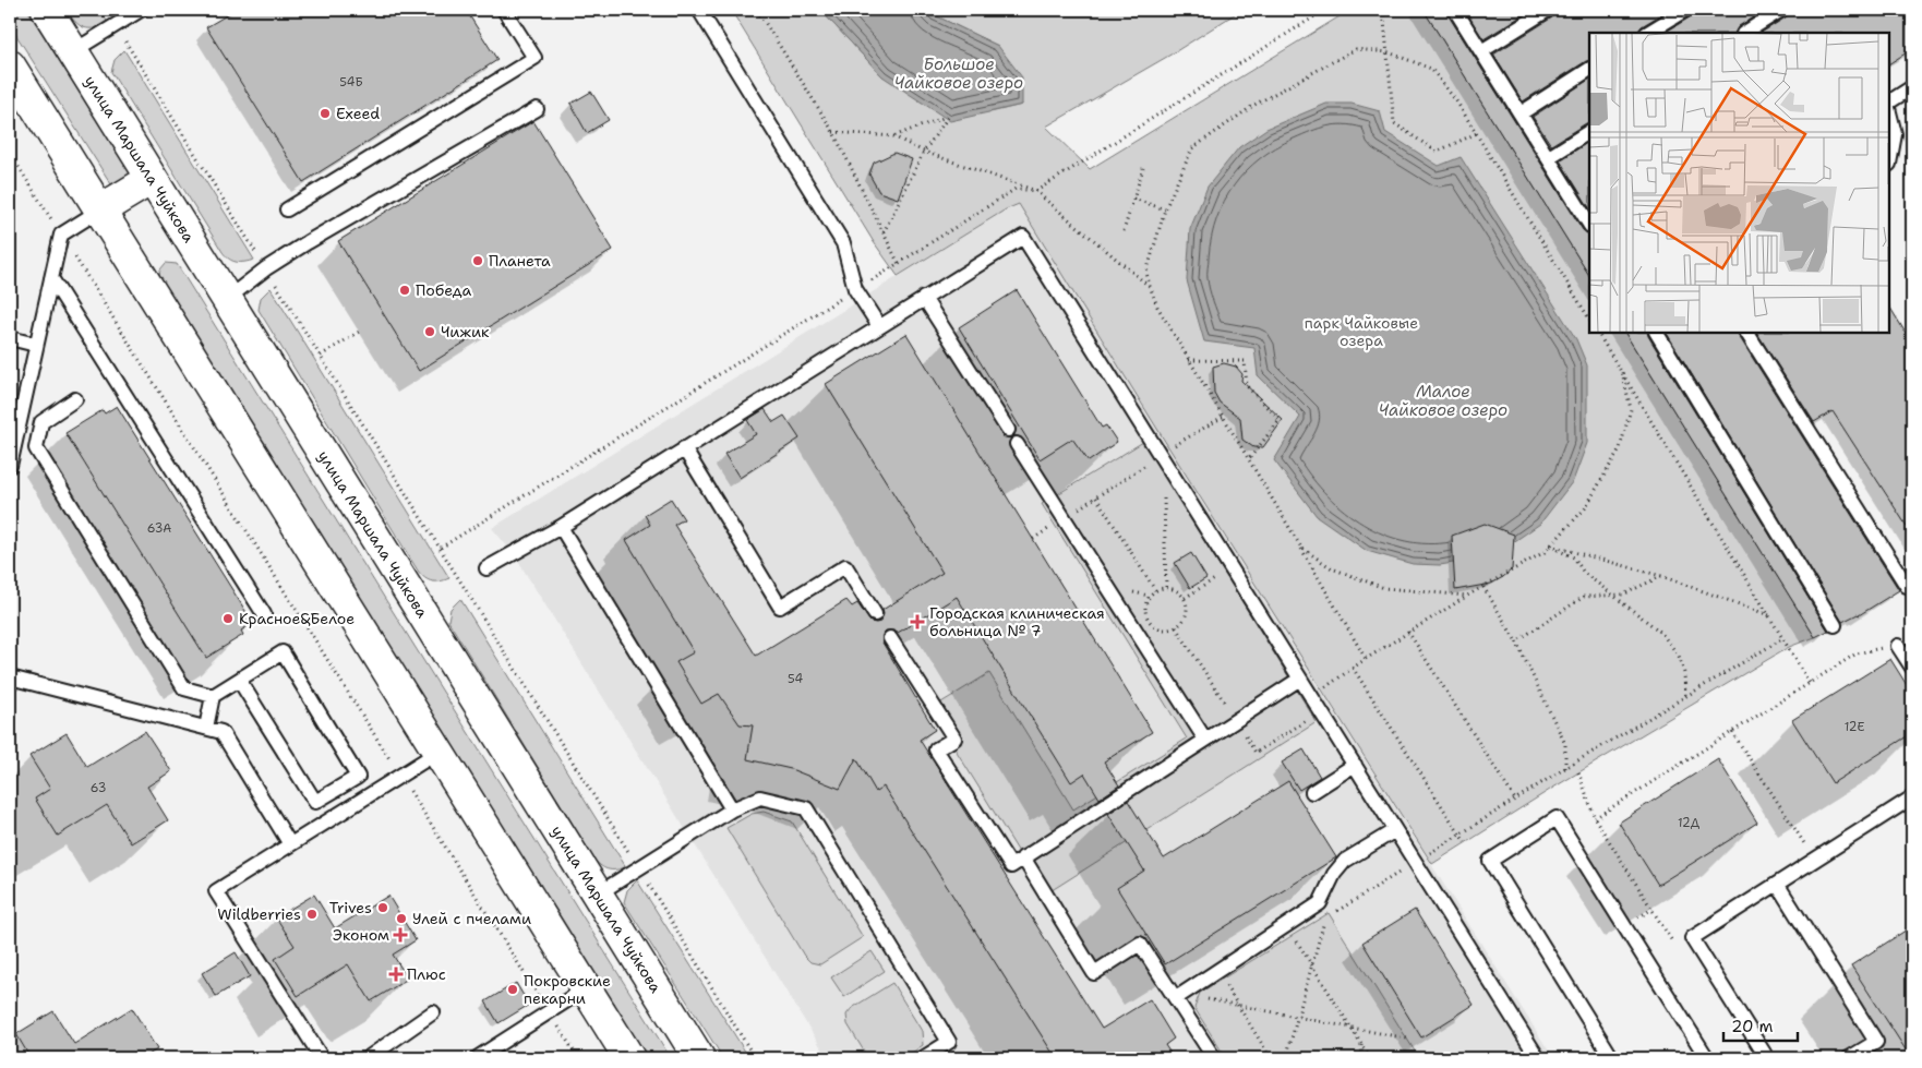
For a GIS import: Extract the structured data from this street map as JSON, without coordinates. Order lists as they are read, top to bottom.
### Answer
{
  "streets": {
    "main road": ["улица Маршала Чуйкова"]
  },
  "water": ["Большое Чайковое озеро", "Малое Чайковое озеро"],
  "parks": ["парк Чайковые озера"],
  "places": {
    "other": [
      "Exeed",
      "Планета",
      "Победа",
      "Чижик",
      "Красное&Белое",
      "Trives",
      "Wildberries",
      "Улей с пчелами",
      "Покровские пекарни"
    ],
    "health": ["Городская клиническая больница № 7", "Эконом", "Плюс"]
  },
  "house_numbers": [
    "54Б",
    "63А",
    "54",
    "12Е",
    "63",
    "12Д"
  ],
  "scale_bar": "20 m"
}
